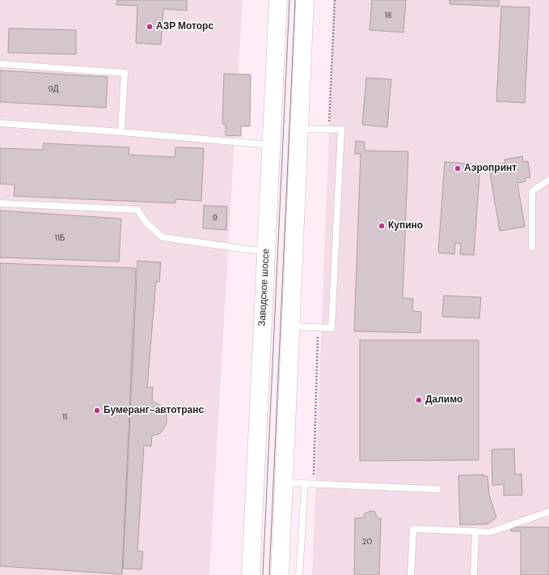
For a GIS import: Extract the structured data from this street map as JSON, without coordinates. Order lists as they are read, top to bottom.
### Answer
{
  "streets": {
    "main road": ["Заводское шоссе"]
  },
  "places": [
    "АЗР Моторс",
    "Аэропринт",
    "Купино",
    "Далимо",
    "Бумеранг-автотранс"
  ],
  "house_numbers": [
    "18",
    "9Д",
    "9",
    "11Б",
    "11",
    "20"
  ]
}
